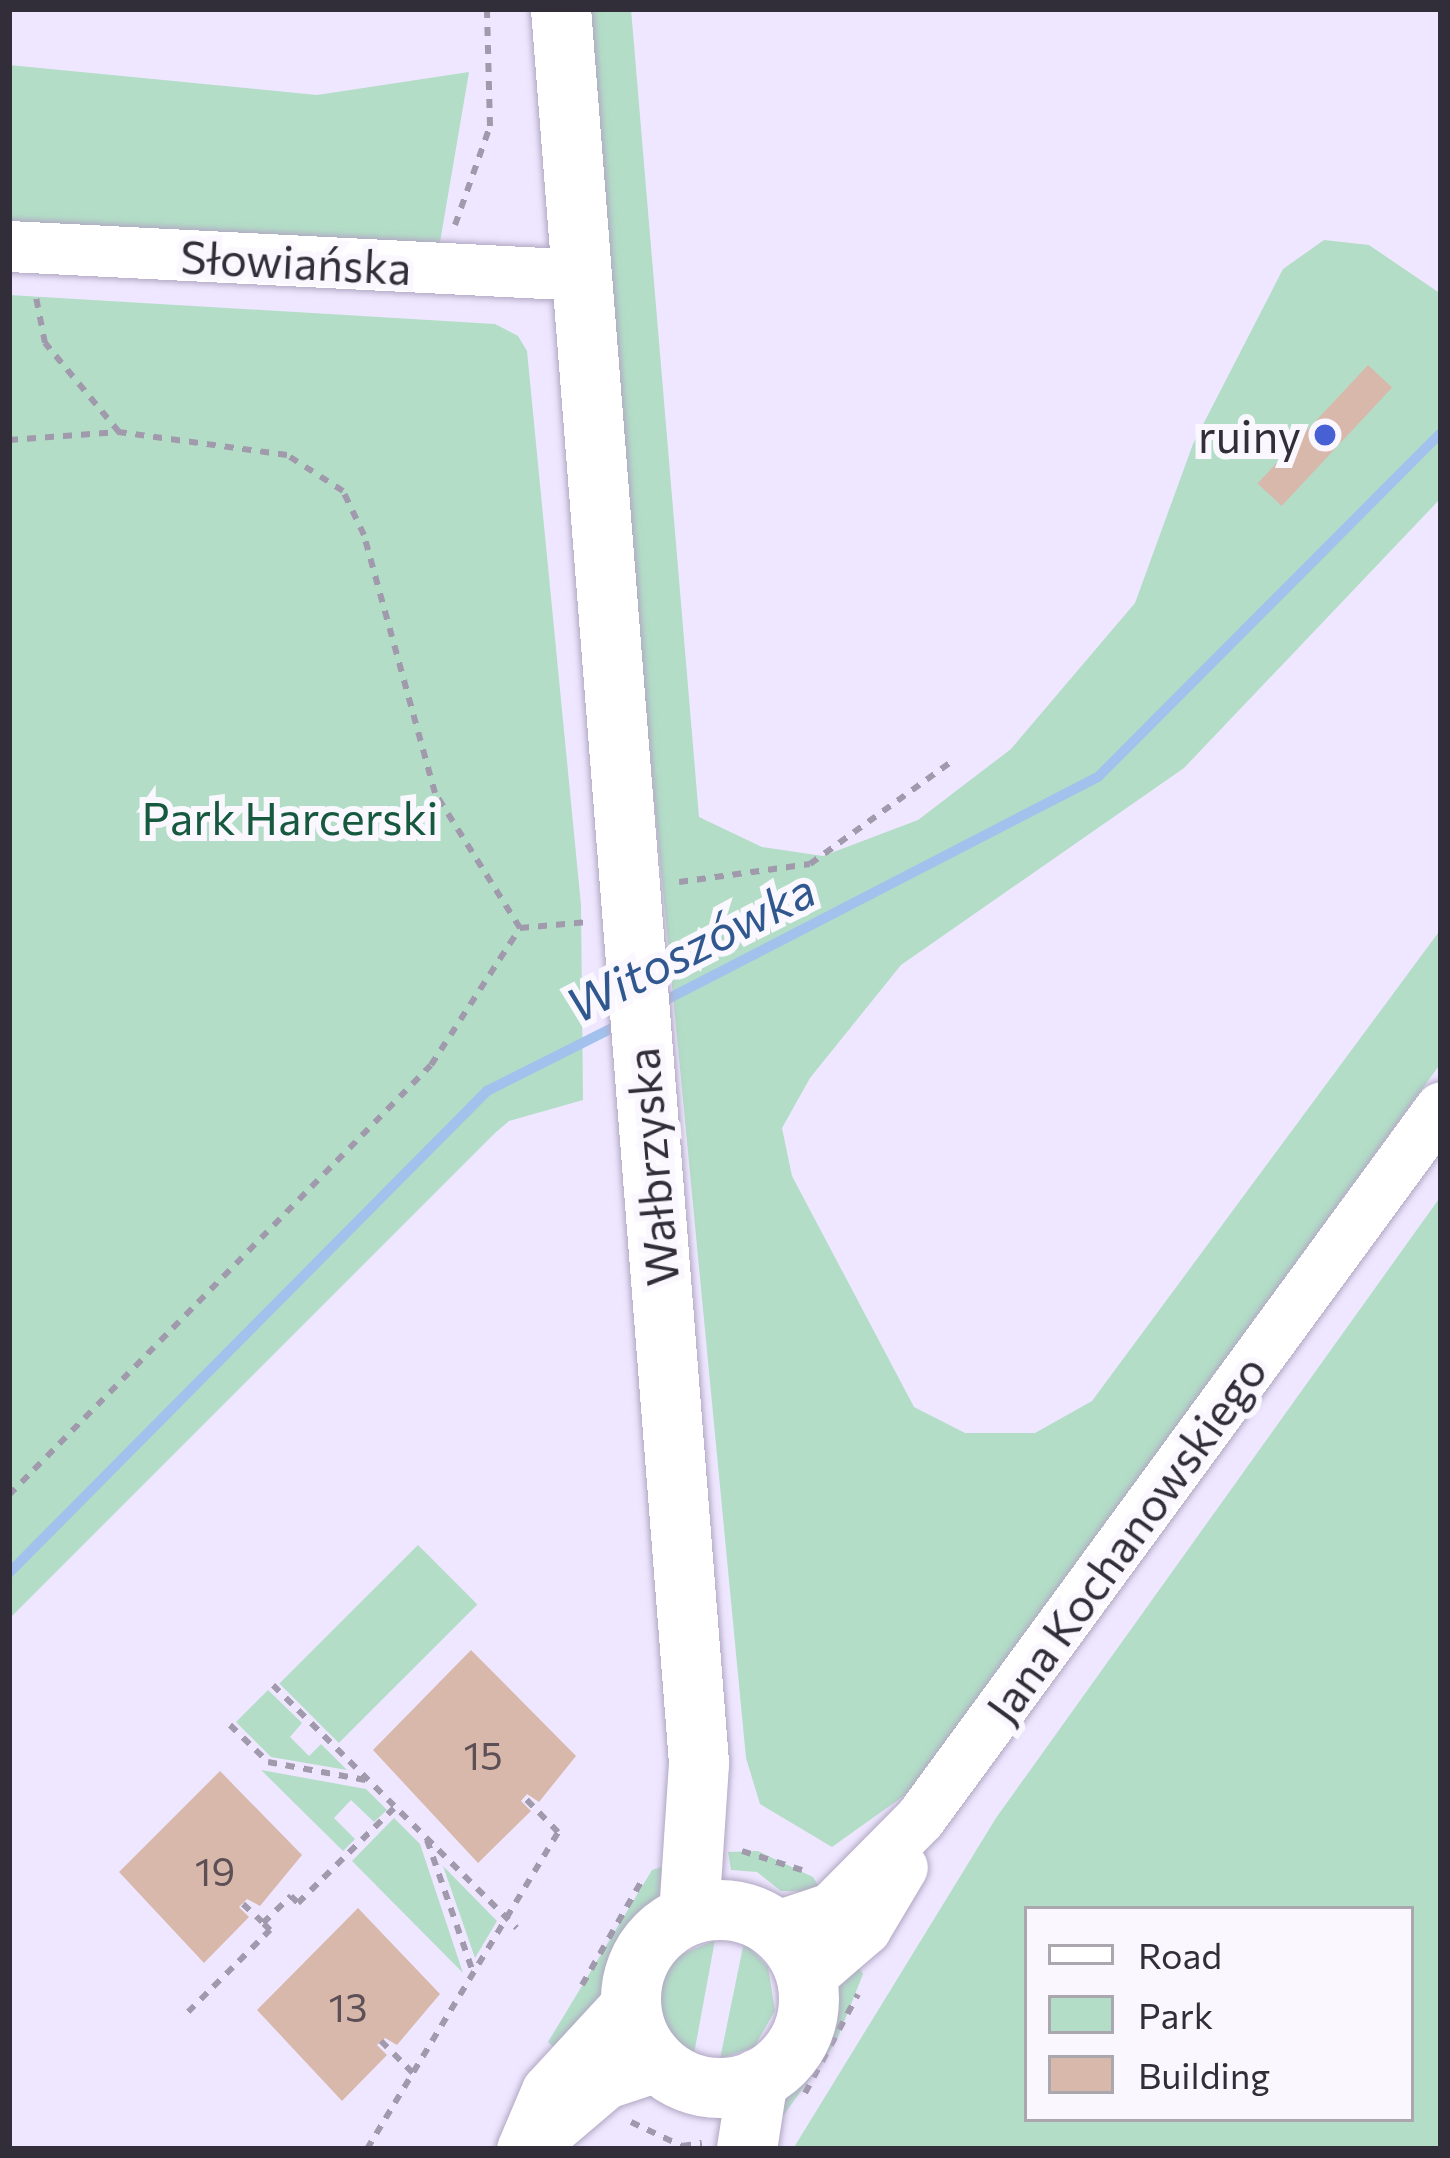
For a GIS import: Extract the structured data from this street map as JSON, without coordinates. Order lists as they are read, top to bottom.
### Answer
{
  "streets": {
    "main road": ["Wałbrzyska"],
    "street": ["Słowiańska", "Jana Kochanowskiego"]
  },
  "crossings": [
    ["Słowiańska", "Wałbrzyska"],
    ["Wałbrzyska", "Jana Kochanowskiego"]
  ],
  "water": ["Witoszówka"],
  "parks": ["Park Harcerski"],
  "places": ["ruiny"],
  "house_numbers": ["15", "19", "13"],
  "legend": ["Road", "Park", "Building"]
}
